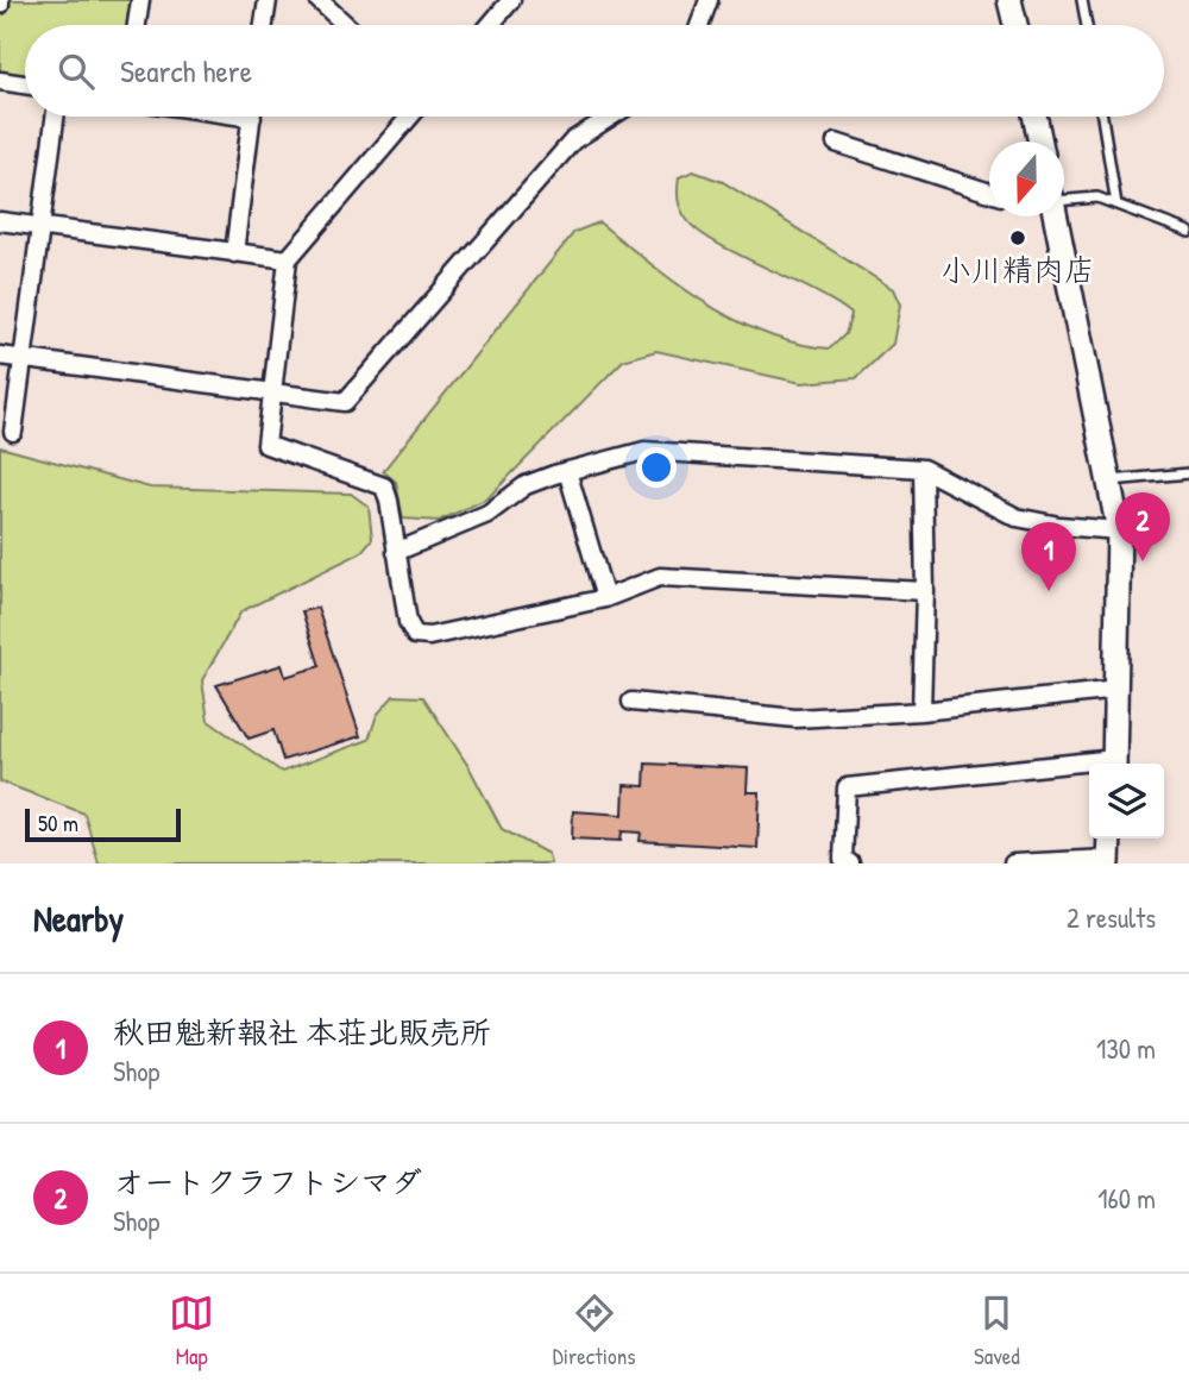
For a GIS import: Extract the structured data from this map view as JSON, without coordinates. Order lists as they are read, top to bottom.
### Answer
{
  "places": ["小川精肉店"],
  "scale_bar": "50 m",
  "north": "bottom",
  "page": {
    "search": "Search here",
    "pins": ["2", "1"],
    "scale": "50 m",
    "heading": ["Nearby", "2 results"],
    "list": [
      {
        "mark": "1",
        "name": "秋田魁新報社 本荘北販売所",
        "note": "Shop",
        "value": "130 m"
      },
      {
        "mark": "2",
        "name": "オートクラフトシマダ",
        "note": "Shop",
        "value": "160 m"
      }
    ],
    "nav": ["Map", "Directions", "Saved"]
  }
}
